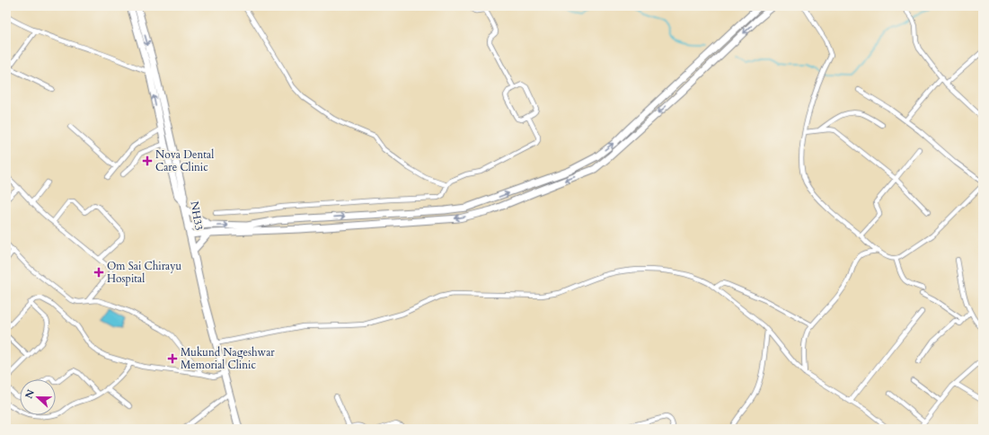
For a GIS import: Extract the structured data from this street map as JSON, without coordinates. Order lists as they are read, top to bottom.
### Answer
{
  "streets": {
    "main road": ["NH33"]
  },
  "places": {
    "health": ["Nova Dental Care Clinic", "Om Sai Chirayu Hospital", "Mukund Nageshwar Memorial Clinic"]
  },
  "north": "left"
}
